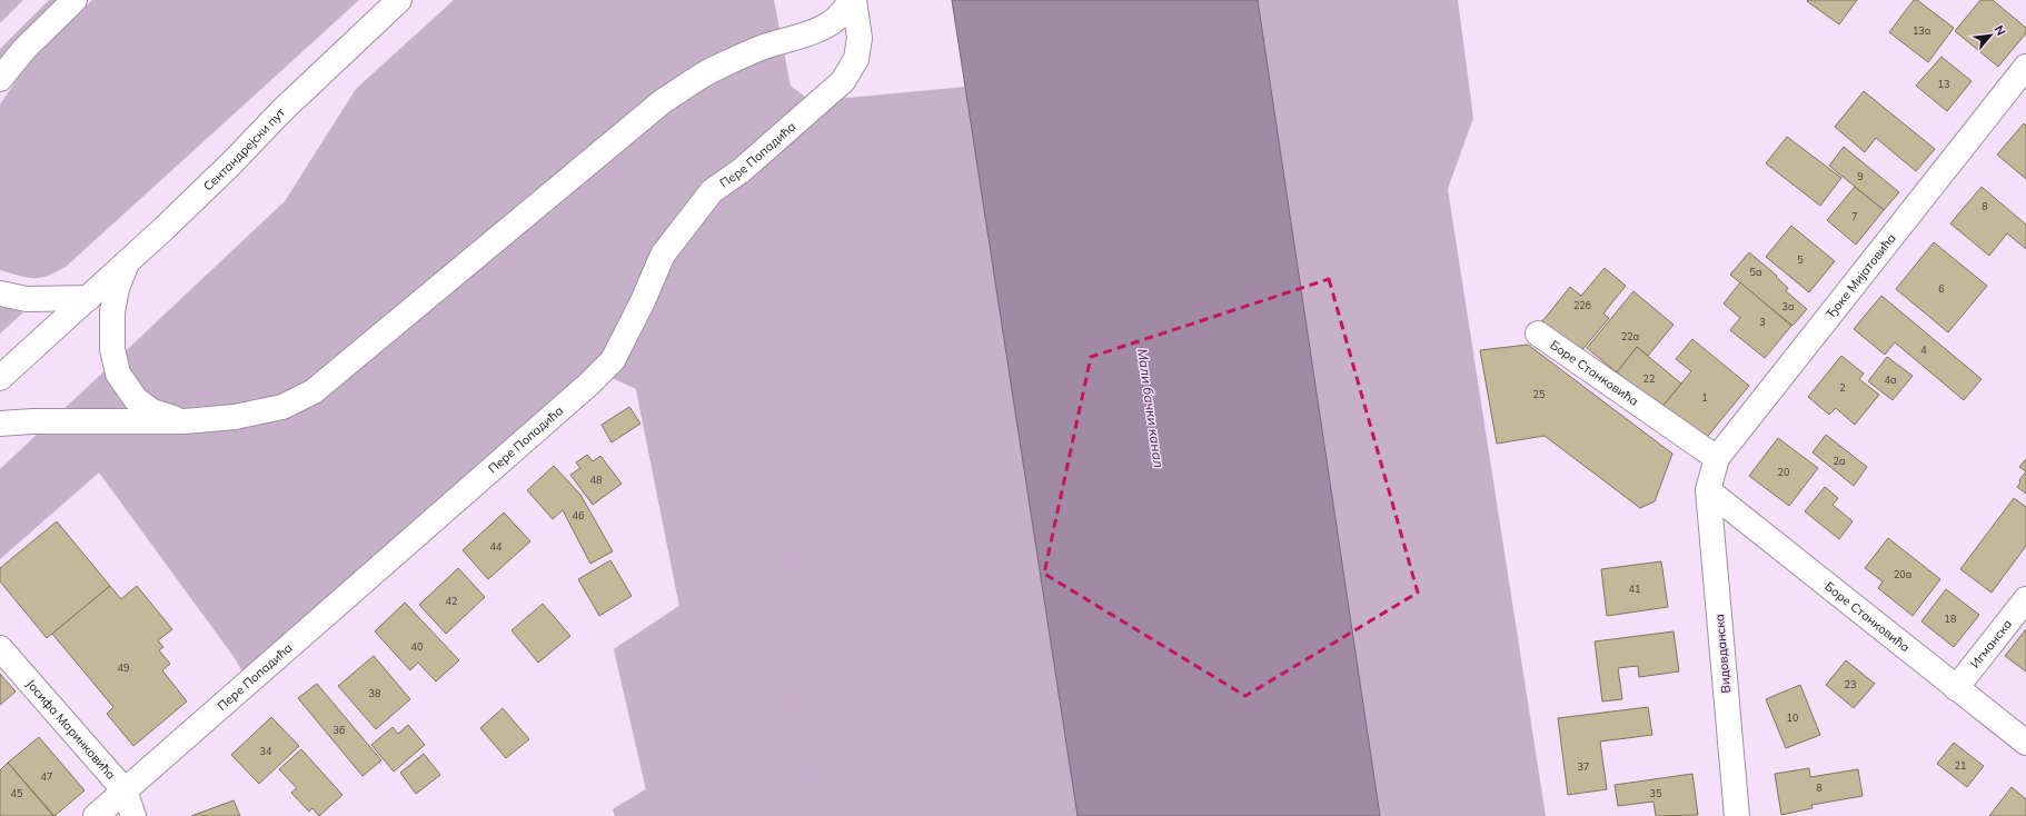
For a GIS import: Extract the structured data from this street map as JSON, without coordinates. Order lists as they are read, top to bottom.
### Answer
{
  "streets": {
    "street": [
      "Сентандрејски пут",
      "Пере Попадића",
      "Ђоке Мијатовића",
      "Боре Станковића",
      "Игманска",
      "Видовданска",
      "Јосифа Маринковића"
    ]
  },
  "crossings": [
    ["Пере Попадића", "Јосифа Маринковића"],
    ["Ђоке Мијатовића", "Боре Станковића"],
    ["Ђоке Мијатовића", "Видовданска"],
    ["Боре Станковића", "Игманска"],
    ["Боре Станковића", "Видовданска"]
  ],
  "water": ["Мали бачки канал"],
  "house_numbers": [
    "13a",
    "13",
    "9",
    "8",
    "7",
    "5",
    "5a",
    "6",
    "22б",
    "3a",
    "3",
    "22a",
    "4",
    "22",
    "4a",
    "2",
    "25",
    "1",
    "2a",
    "20",
    "48",
    "46",
    "44",
    "20a",
    "41",
    "42",
    "18",
    "40",
    "49",
    "23",
    "38",
    "10",
    "36",
    "34",
    "21",
    "37",
    "47",
    "8",
    "45",
    "35"
  ],
  "north": "top right"
}
